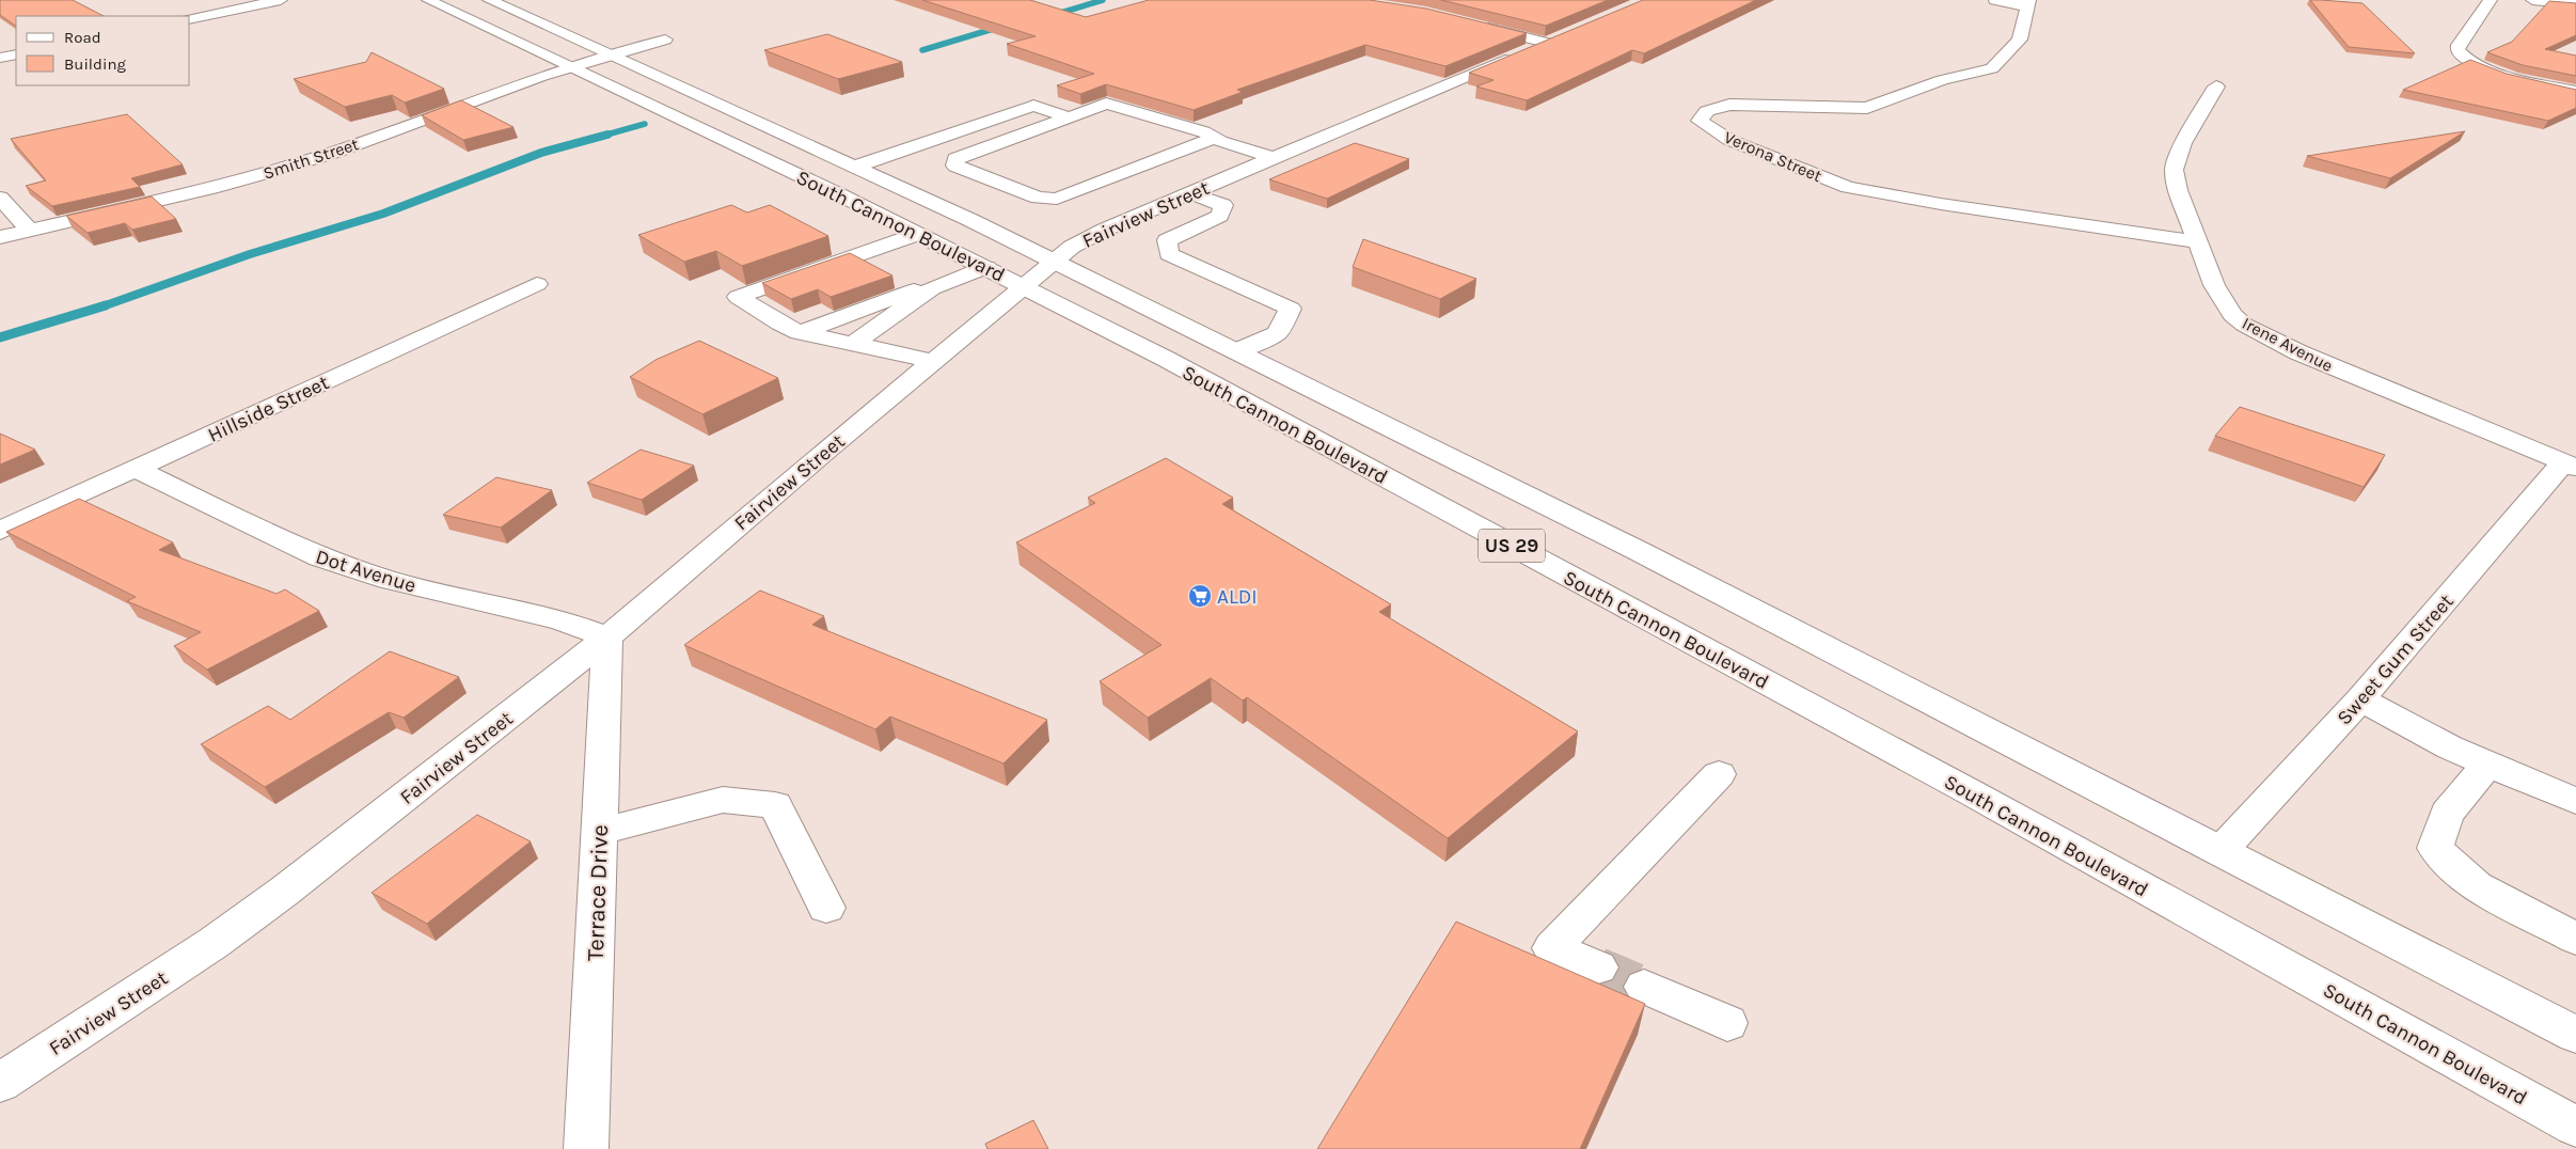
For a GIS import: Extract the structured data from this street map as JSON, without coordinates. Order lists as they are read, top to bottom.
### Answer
{
  "streets": {
    "street": [
      "Verona Street",
      "Smith Street",
      "Fairview Street",
      "South Cannon Boulevard",
      "Irene Avenue",
      "Hillside Street",
      "US 29",
      "Dot Avenue",
      "Sweet Gum Street",
      "Terrace Drive"
    ]
  },
  "crossings": [
    ["Verona Street", "Irene Avenue"],
    ["Smith Street", "South Cannon Boulevard"],
    ["Fairview Street", "South Cannon Boulevard"],
    ["Fairview Street", "Dot Avenue"],
    ["Fairview Street", "Terrace Drive"],
    ["South Cannon Boulevard", "Sweet Gum Street"],
    ["Irene Avenue", "Sweet Gum Street"],
    ["Hillside Street", "Dot Avenue"],
    ["Dot Avenue", "Terrace Drive"]
  ],
  "places": {
    "supermarket": ["ALDI"]
  },
  "legend": ["Road", "Building"]
}
